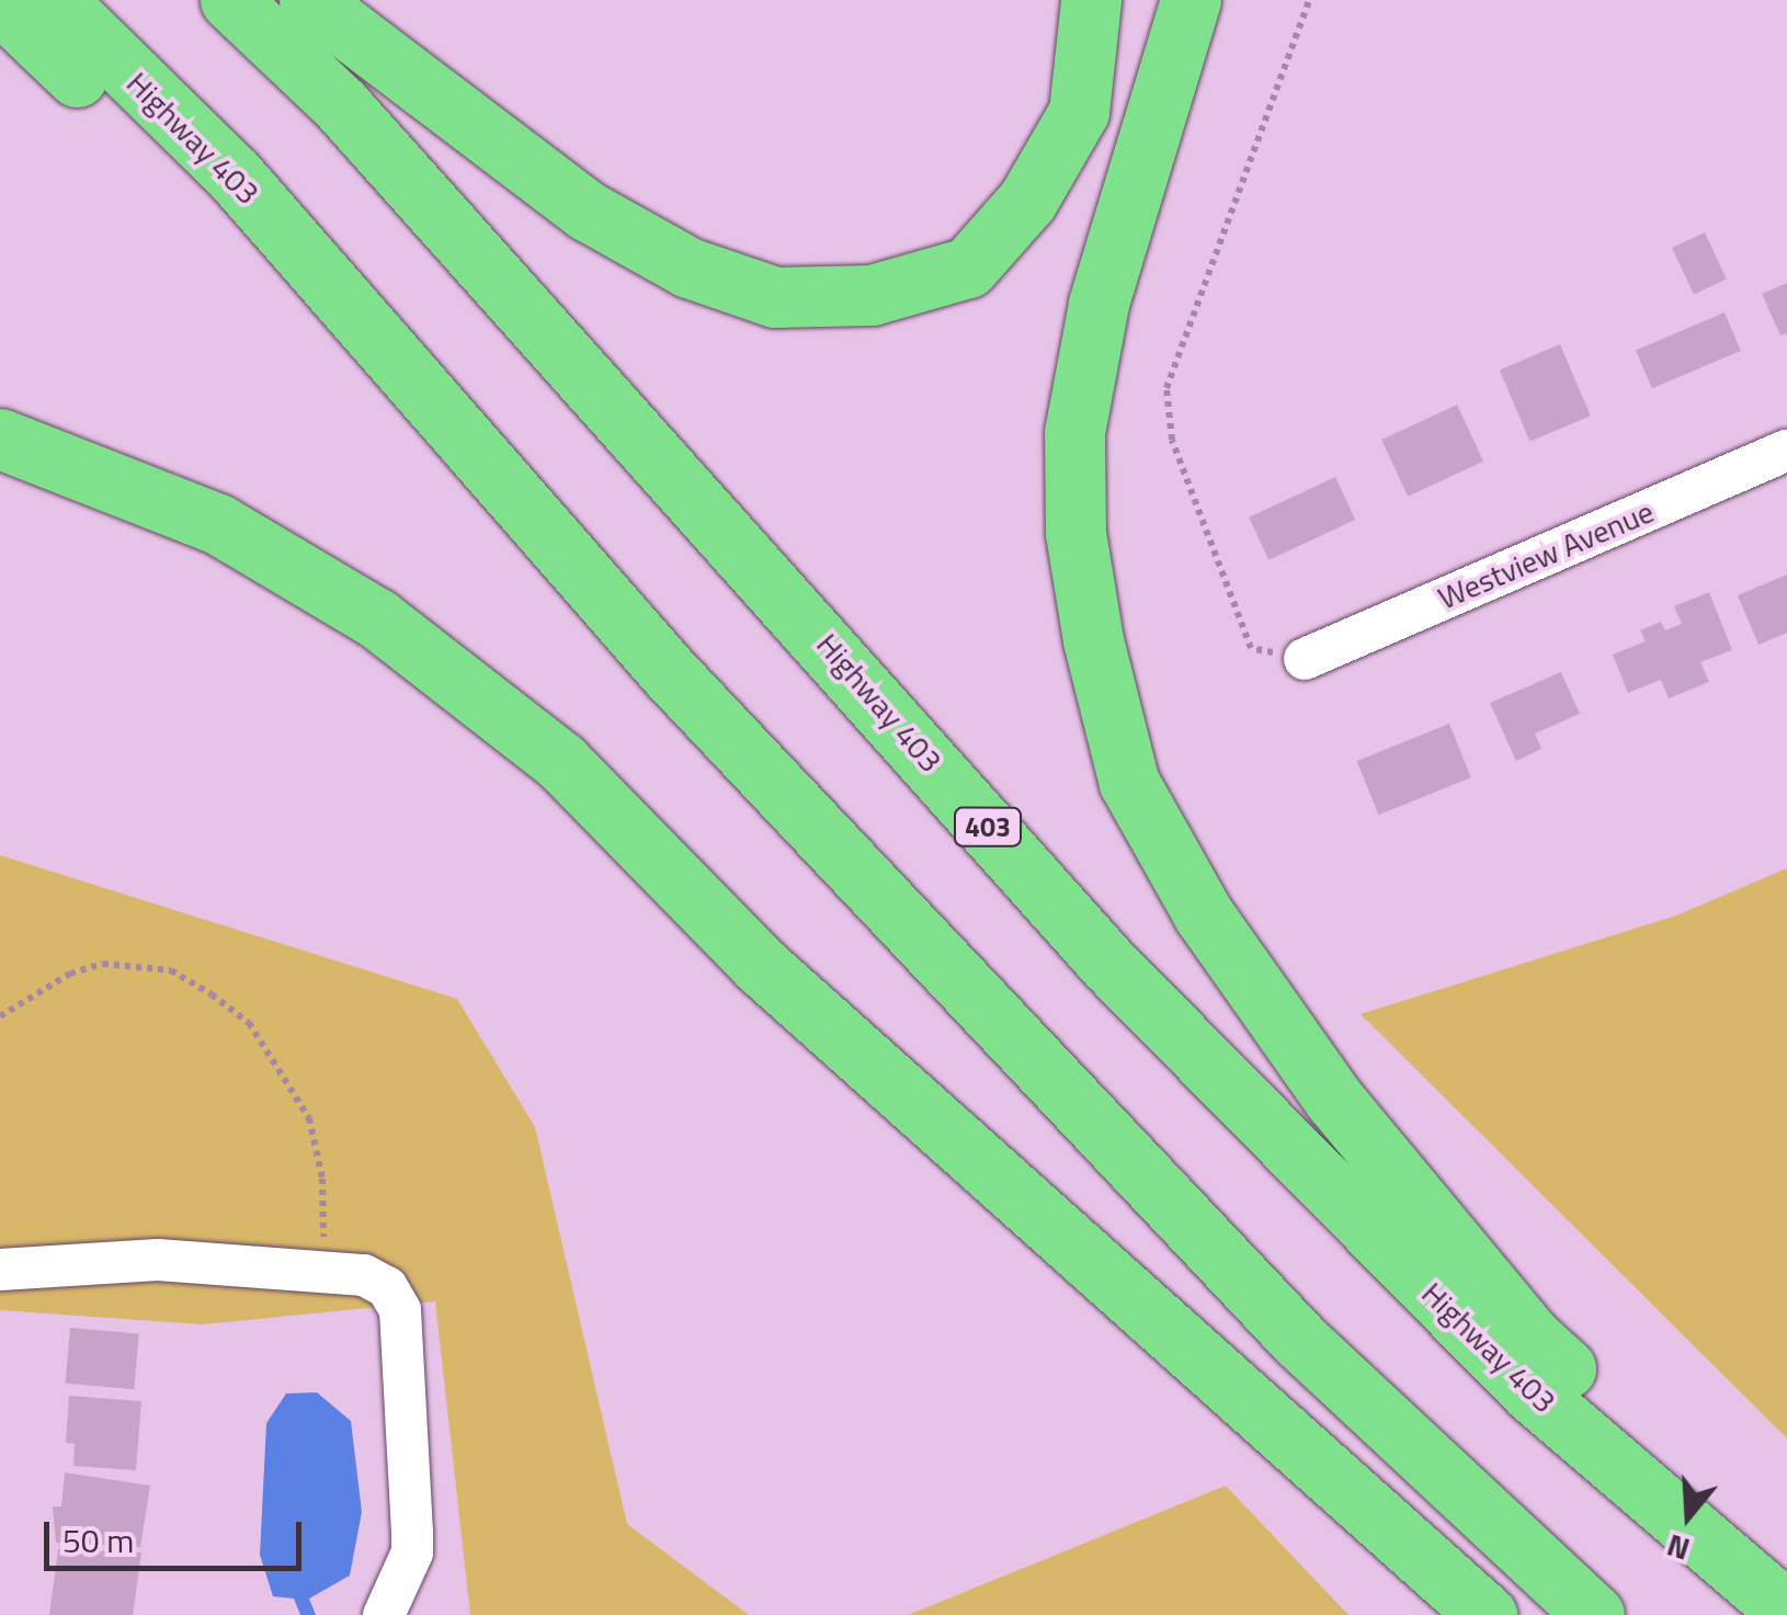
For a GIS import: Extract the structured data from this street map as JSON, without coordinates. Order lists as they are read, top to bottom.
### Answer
{
  "streets": {
    "highway": ["Highway 403", "403"],
    "street": ["Westview Avenue"]
  },
  "scale_bar": "50 m",
  "north": "bottom"
}
